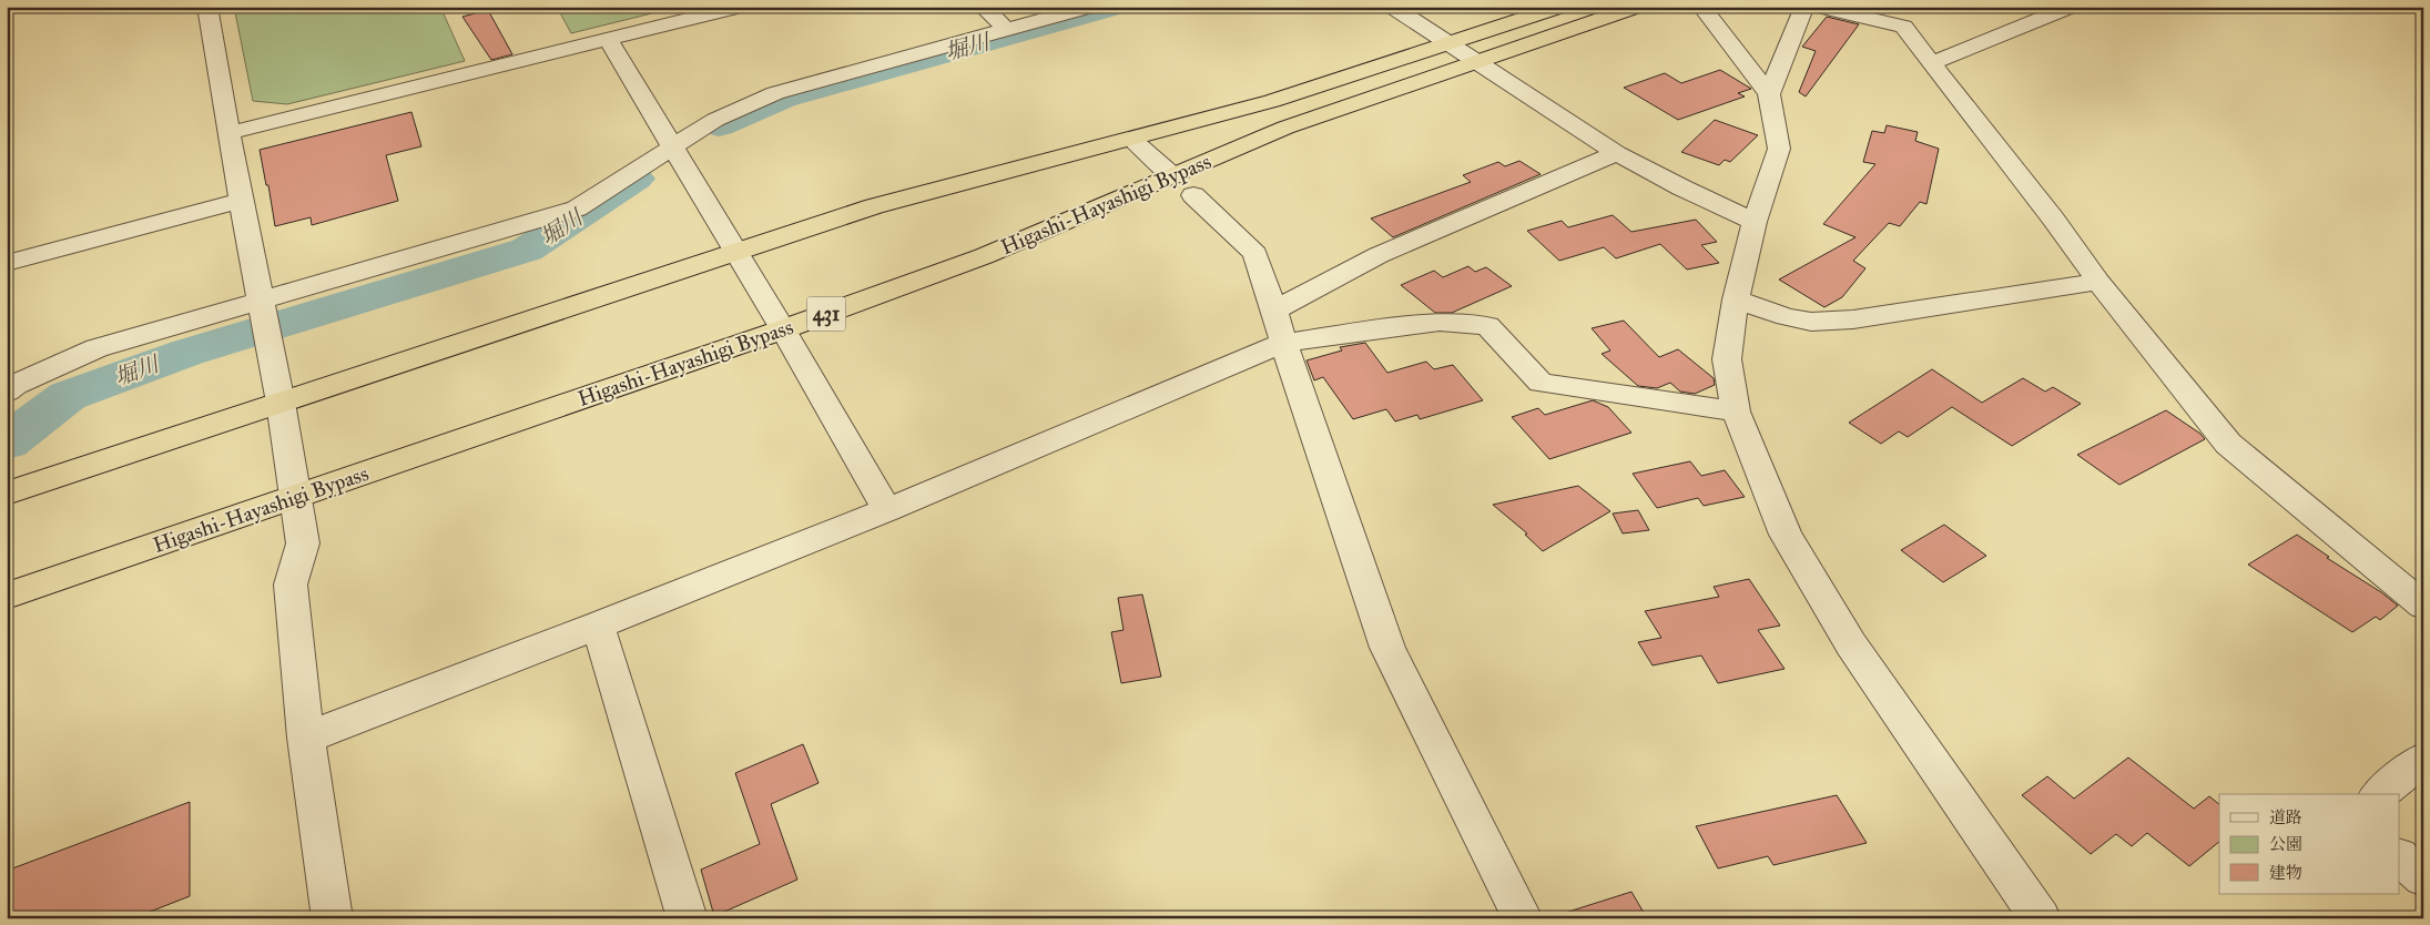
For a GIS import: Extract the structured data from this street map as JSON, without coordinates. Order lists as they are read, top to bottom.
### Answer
{
  "streets": {
    "highway": ["Higashi-Hayashigi Bypass", "431"]
  },
  "water": ["堀川"],
  "legend": ["道路", "公園", "建物"]
}
